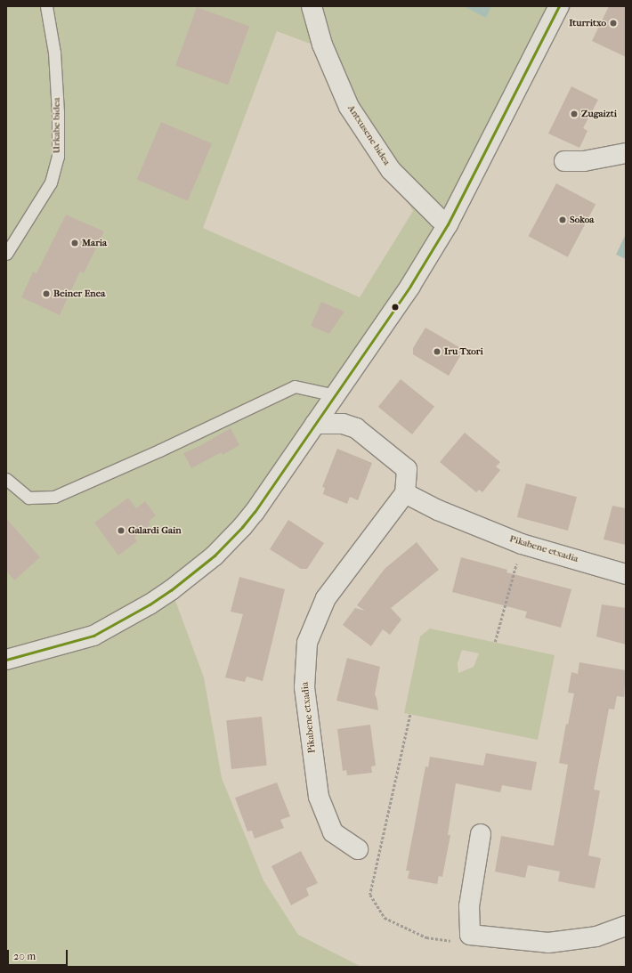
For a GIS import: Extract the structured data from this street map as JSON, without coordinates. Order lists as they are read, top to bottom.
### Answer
{
  "streets": {
    "street": ["Antxusene bidea", "Pikabene etxadia"],
    "lane": ["Urkabe bidea"]
  },
  "places": [
    "Iturritxo",
    "Zugaizti",
    "Sokoa",
    "Maria",
    "Beiner Enea",
    "Iru Txori",
    "Galardi Gain"
  ],
  "scale_bar": "20 m"
}
